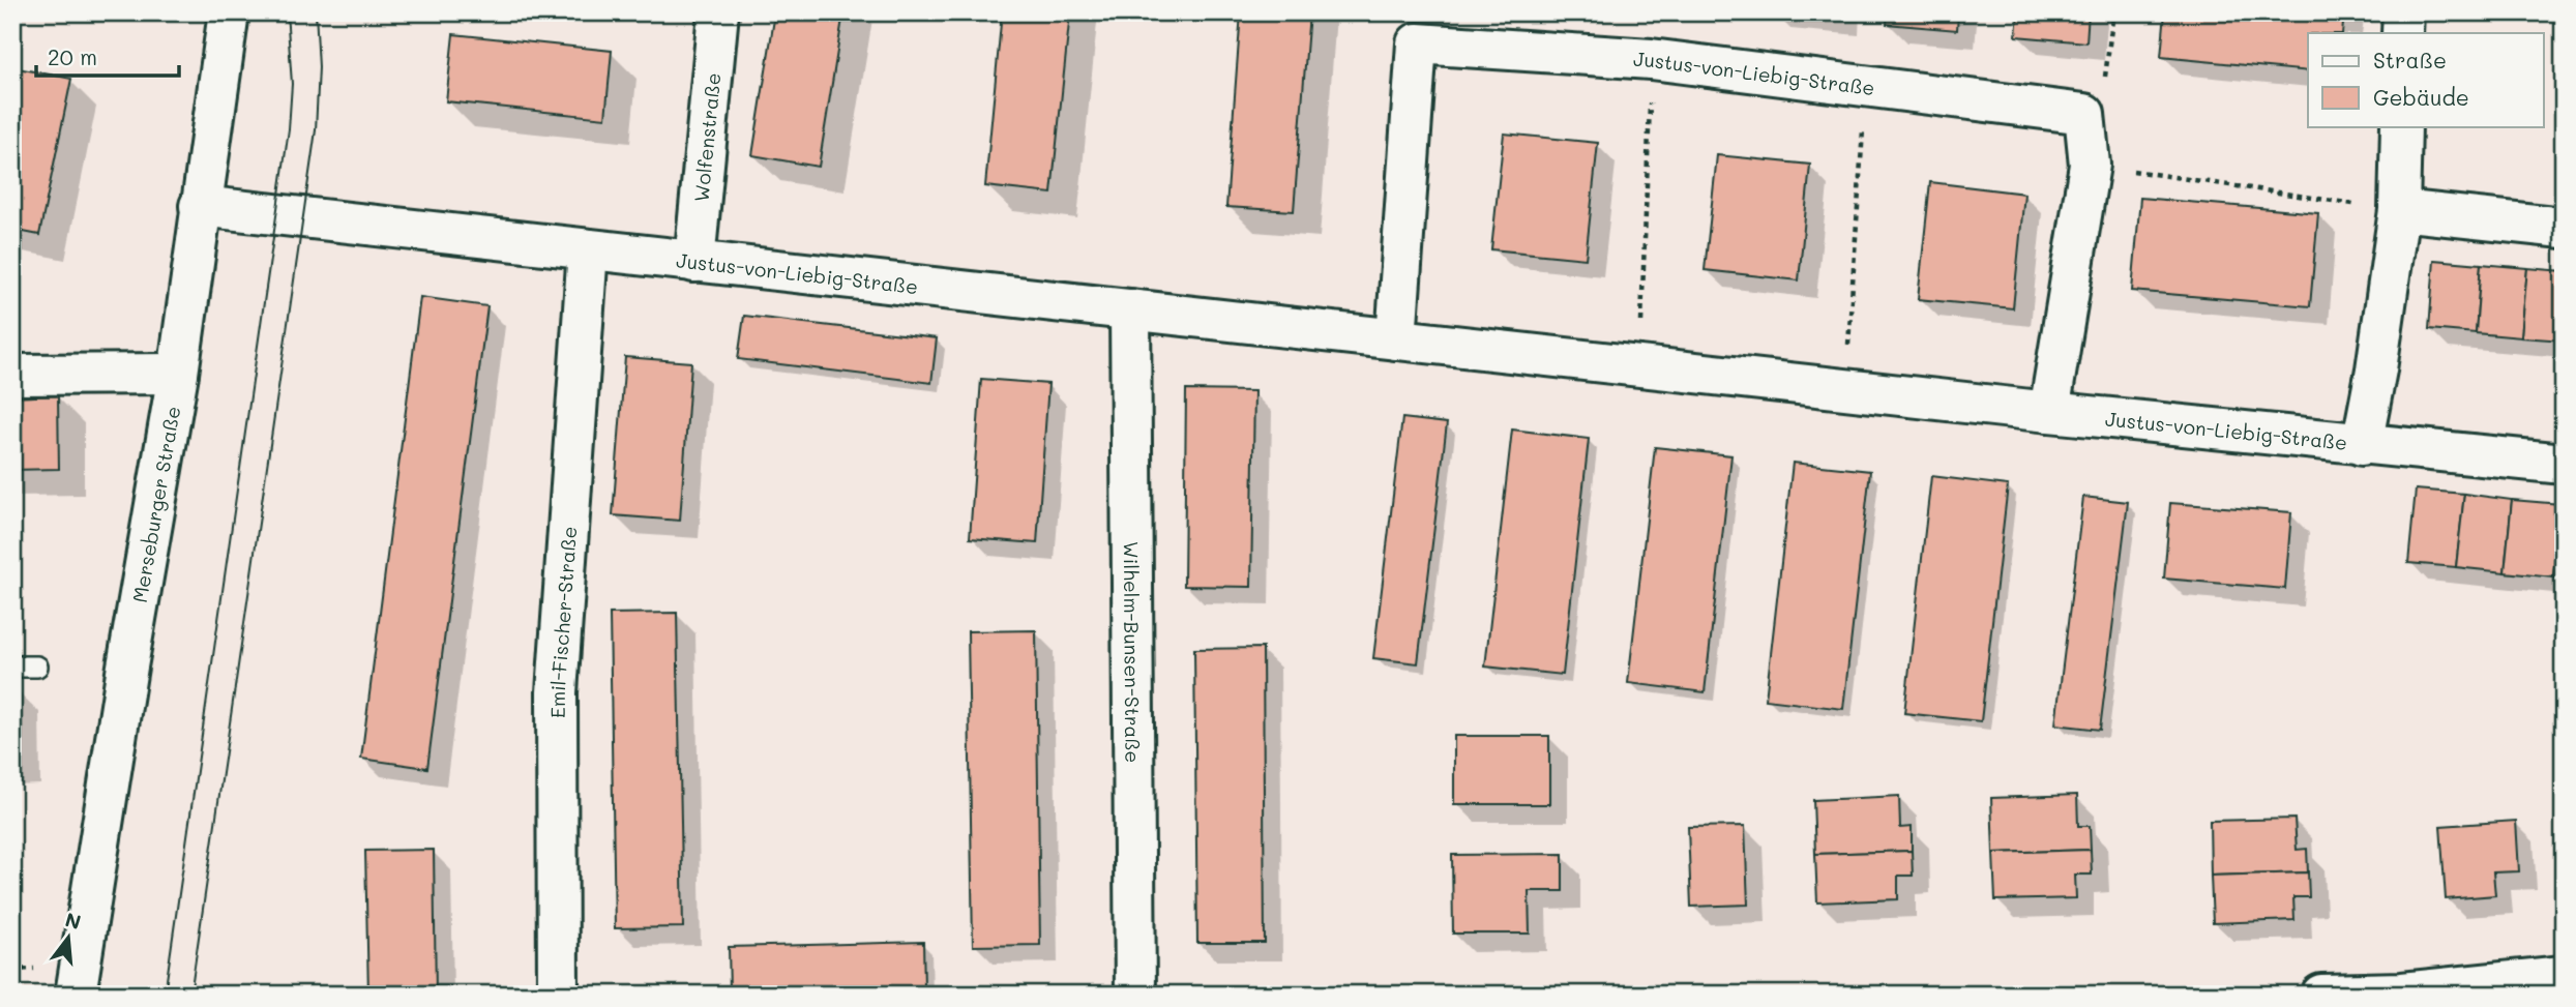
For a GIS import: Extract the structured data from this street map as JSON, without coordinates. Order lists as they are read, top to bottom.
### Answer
{
  "streets": {
    "street": [
      "Justus-von-Liebig-Straße",
      "Wolfenstraße",
      "Merseburger Straße",
      "Emil-Fischer-Straße",
      "Wilhelm-Bunsen-Straße"
    ]
  },
  "crossings": [
    ["Justus-von-Liebig-Straße", "Wolfenstraße"],
    ["Justus-von-Liebig-Straße", "Merseburger Straße"],
    ["Justus-von-Liebig-Straße", "Emil-Fischer-Straße"],
    ["Justus-von-Liebig-Straße", "Wilhelm-Bunsen-Straße"]
  ],
  "legend": ["Straße", "Gebäude"],
  "scale_bar": "20 m",
  "north": "top"
}
